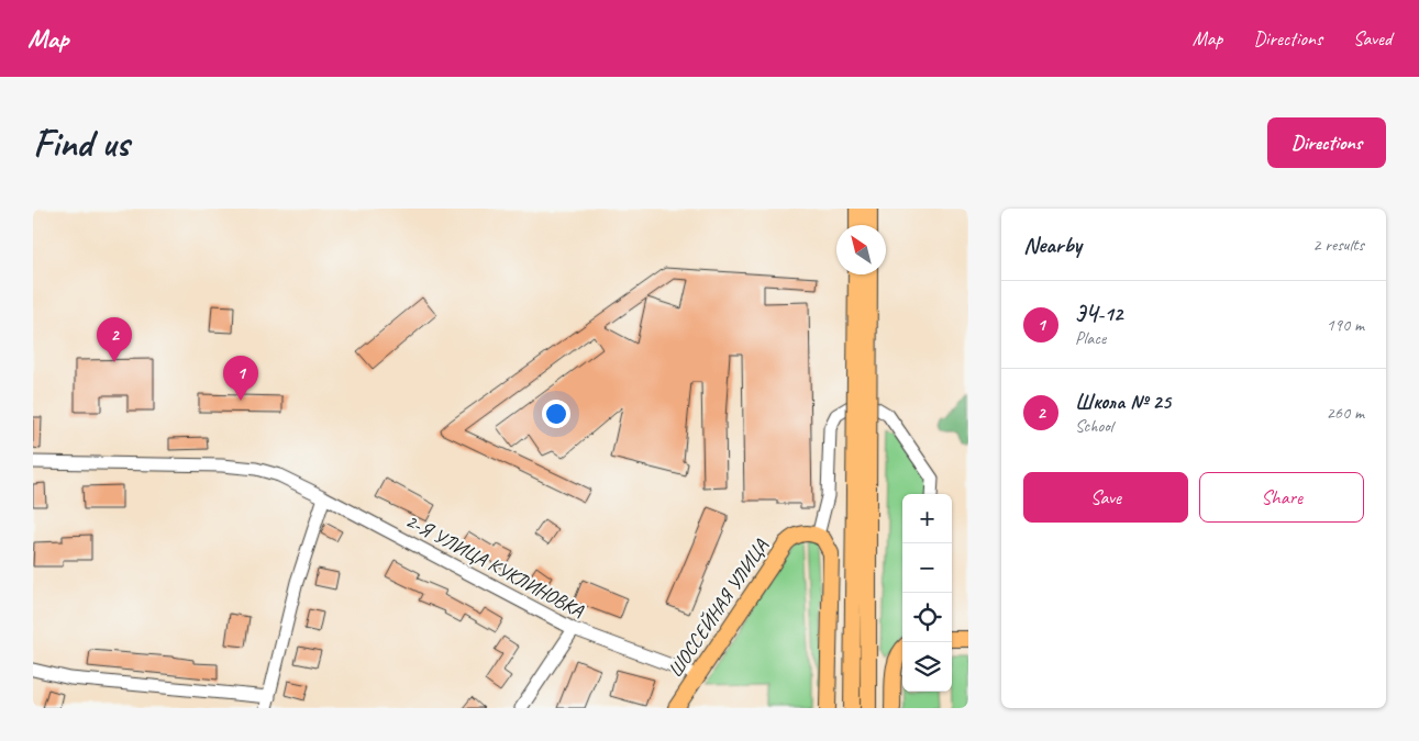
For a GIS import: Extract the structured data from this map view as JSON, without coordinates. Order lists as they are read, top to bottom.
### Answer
{
  "streets": {
    "main road": ["ШОССЕЙНАЯ УЛИЦА"],
    "street": ["2-Я УЛИЦА КУКЛИНОВКА"]
  },
  "crossings": [
    ["2-Я УЛИЦА КУКЛИНОВКА", "ШОССЕЙНАЯ УЛИЦА"]
  ],
  "north": "top left",
  "page": {
    "header": "Map",
    "nav": ["Map", "Directions", "Saved"],
    "buttons": [
      "Directions",
      ["Save", "Share"]
    ],
    "title": "Find us",
    "heading": ["Nearby", "2 results"],
    "list": [
      {
        "mark": "1",
        "name": "ЭЧ-12",
        "note": "Place",
        "value": "190 m"
      },
      {
        "mark": "2",
        "name": "Школа № 25",
        "note": "School",
        "value": "260 m"
      }
    ],
    "pins": ["2", "1"],
    "map_buttons": ["+", "−"]
  }
}
